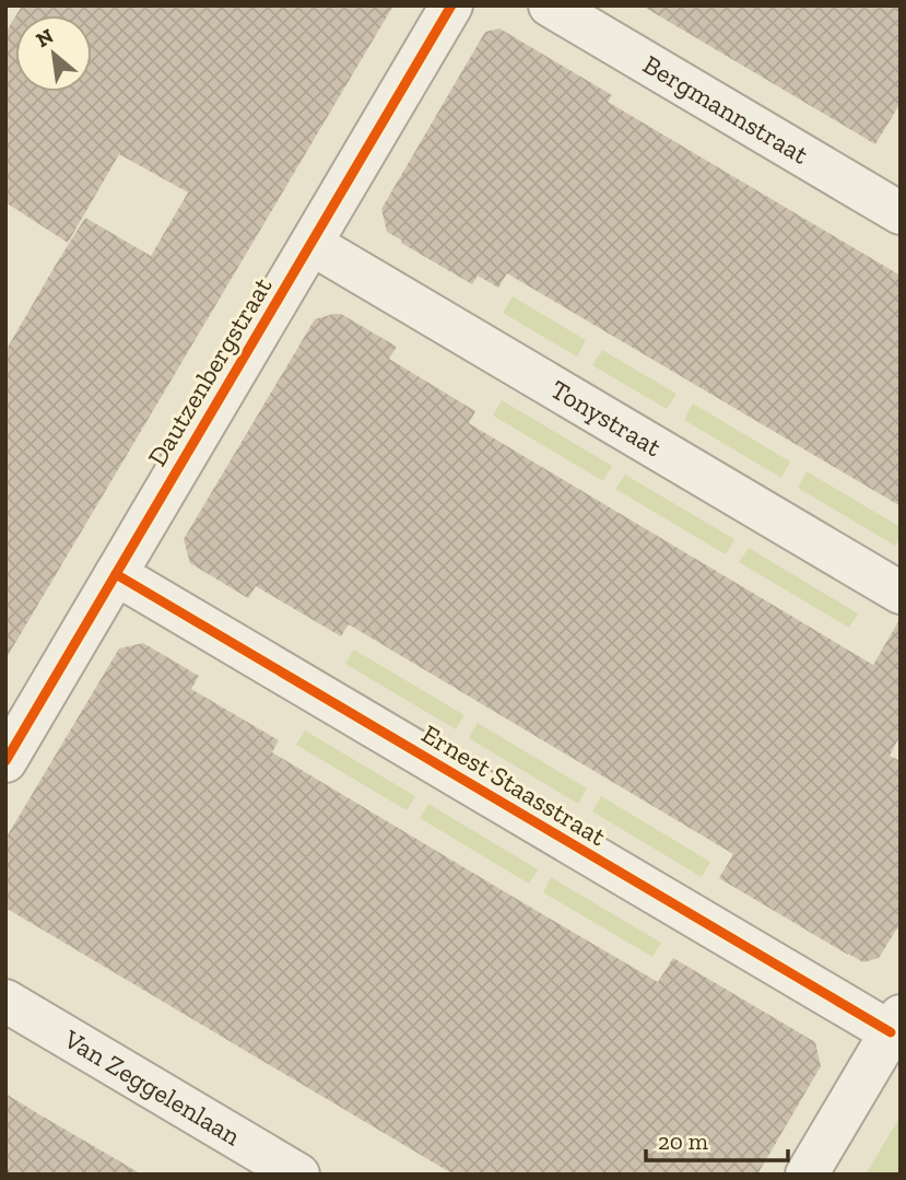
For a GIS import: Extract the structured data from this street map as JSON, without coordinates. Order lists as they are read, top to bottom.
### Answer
{
  "streets": {
    "street": [
      "Bergmannstraat",
      "Dautzenbergstraat",
      "Tonystraat",
      "Ernest Staasstraat",
      "Van Zeggelenlaan"
    ]
  },
  "crossings": [
    ["Dautzenbergstraat", "Tonystraat"],
    ["Dautzenbergstraat", "Ernest Staasstraat"]
  ],
  "scale_bar": "20 m",
  "north": "top left"
}
